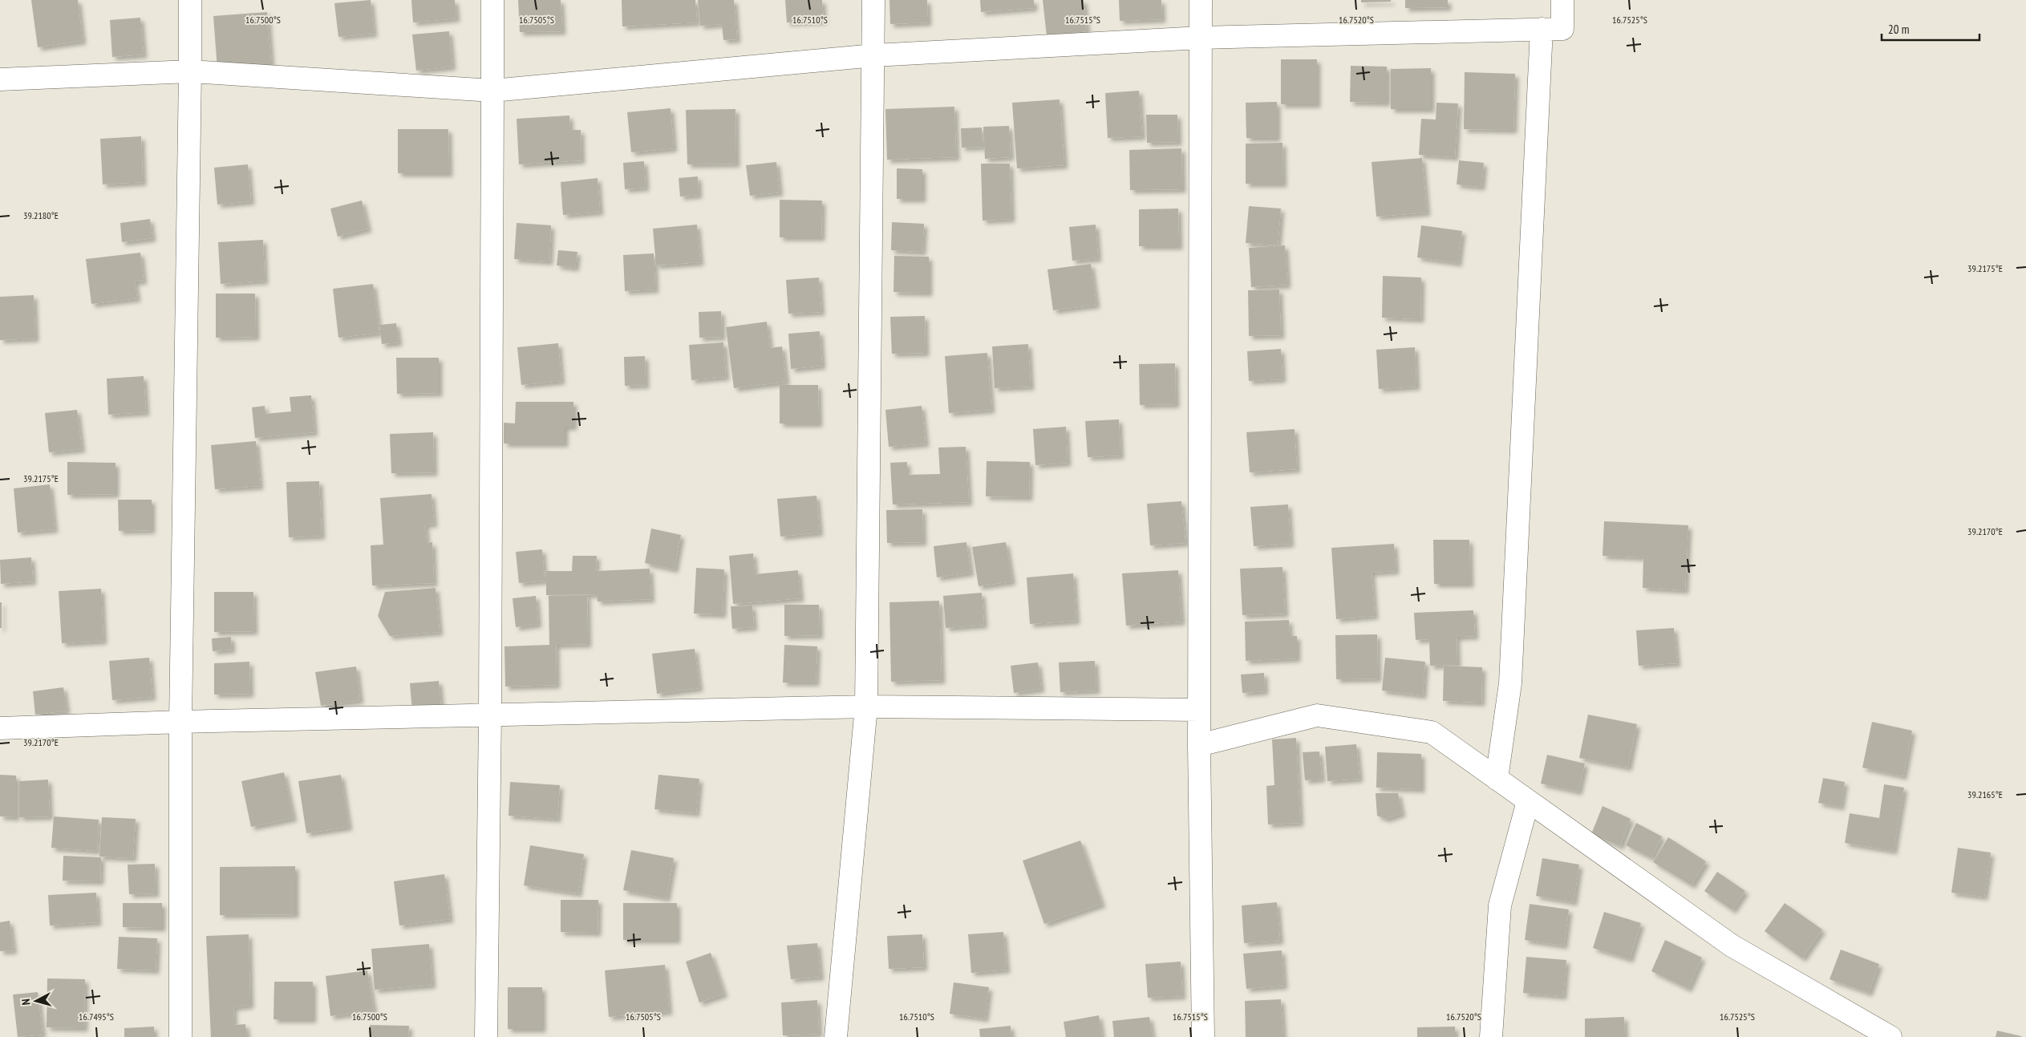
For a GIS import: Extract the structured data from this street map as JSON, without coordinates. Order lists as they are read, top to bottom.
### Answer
{
  "scale_bar": "20 m",
  "north": "left",
  "coordinates": [
    "16.7500°S",
    "16.7505°S",
    "16.7510°S",
    "16.7515°S",
    "16.7520°S",
    "16.7525°S",
    "39.2180°E",
    "39.2175°E",
    "39.2170°E",
    "39.2165°E",
    "16.7495°S"
  ]
}
